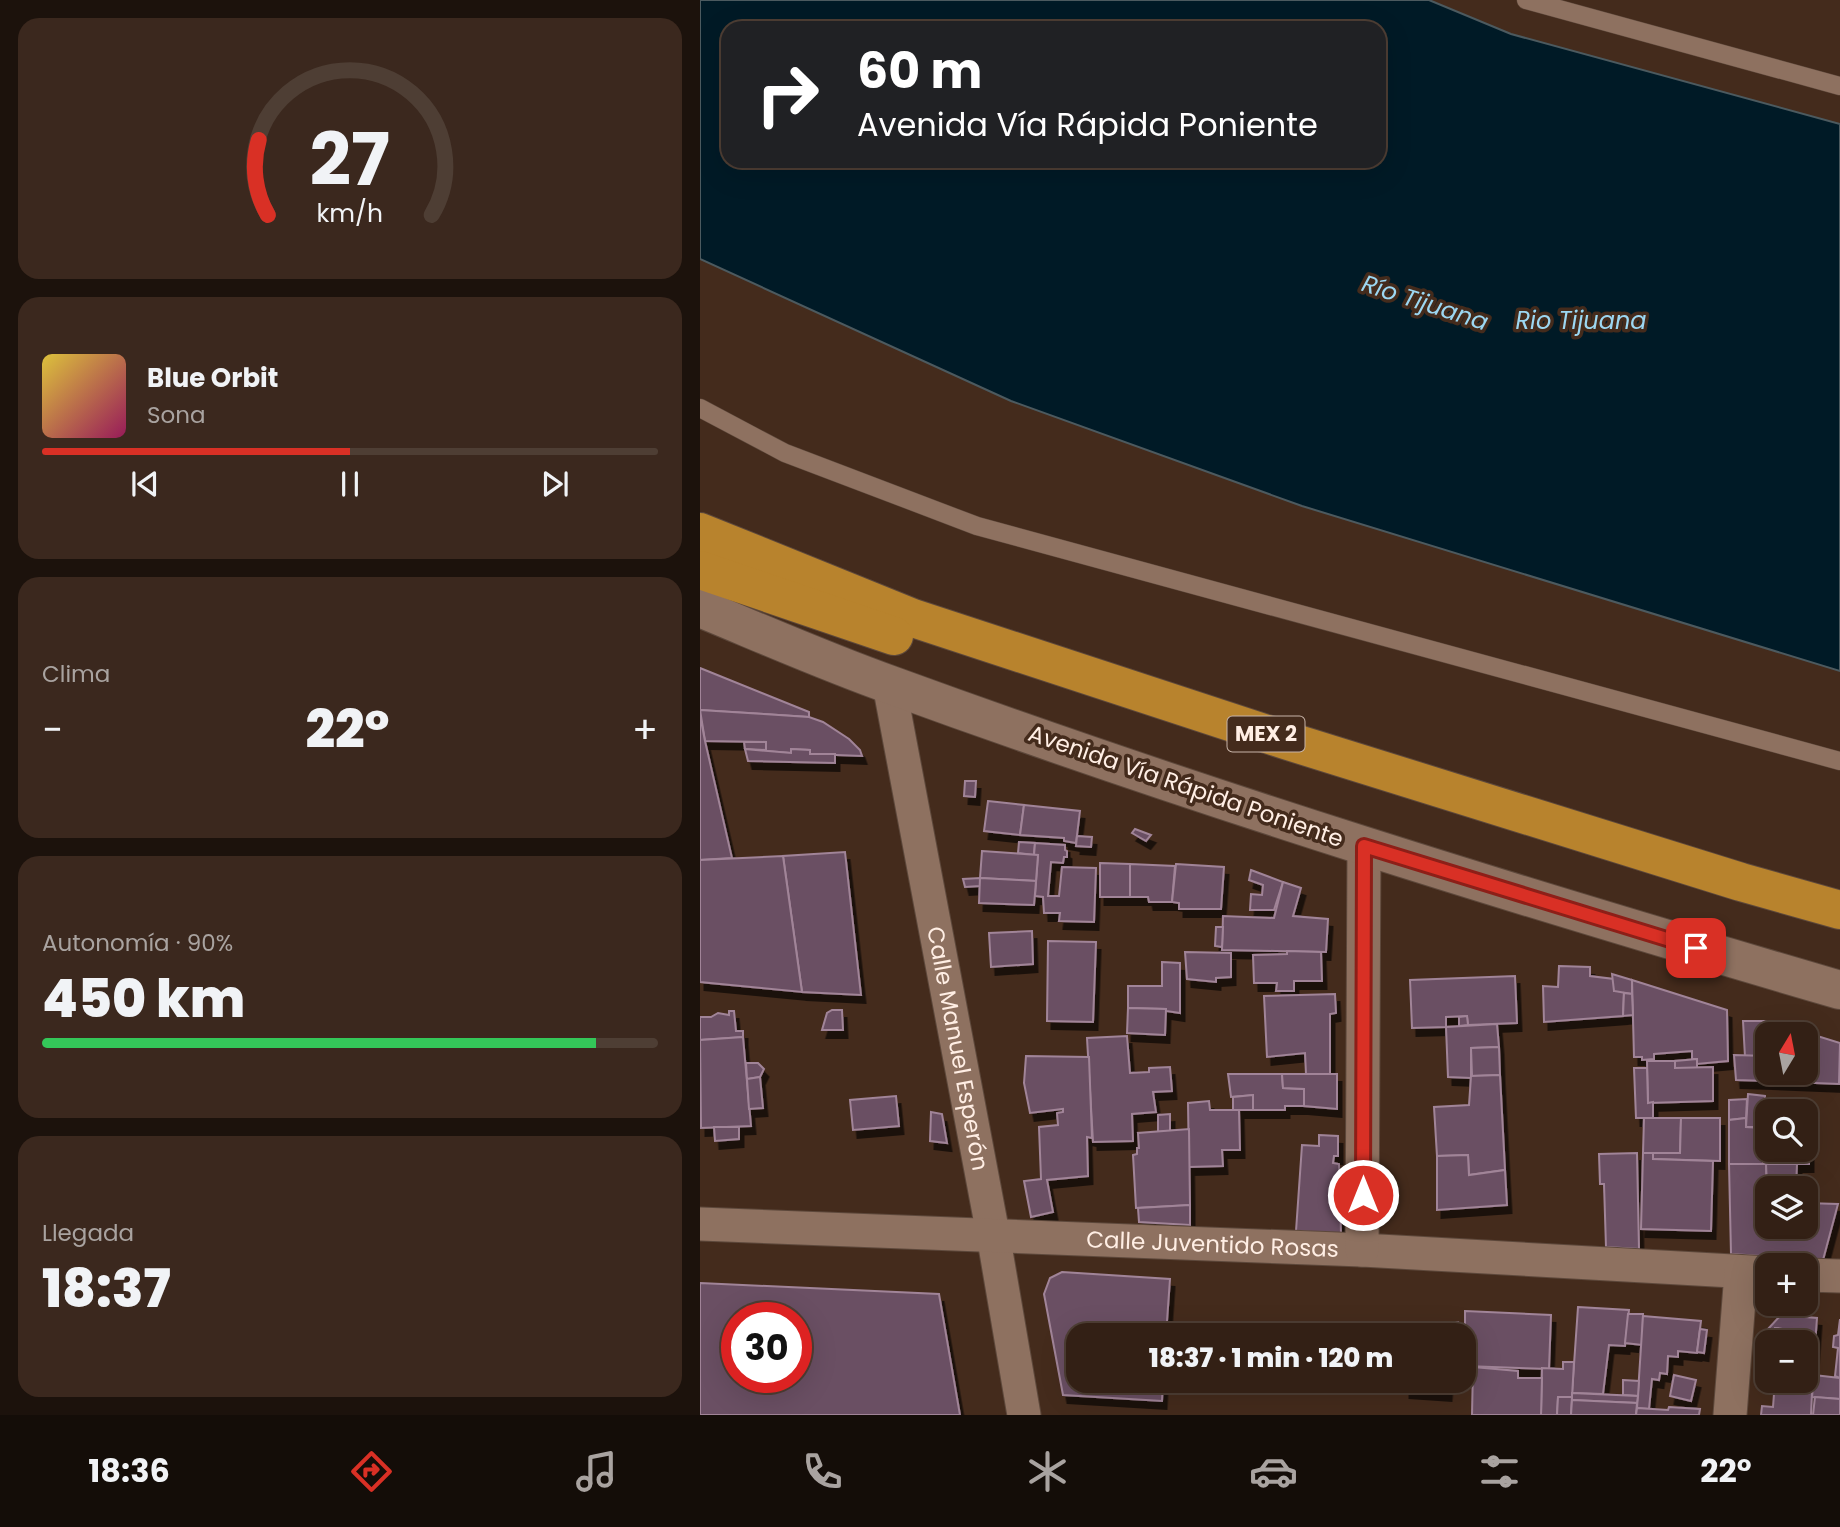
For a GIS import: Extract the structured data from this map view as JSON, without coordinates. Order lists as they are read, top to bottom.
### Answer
{
  "streets": {
    "highway": ["MEX 2"],
    "main road": ["Avenida Vía Rápida Poniente"],
    "street": ["Calle Manuel Esperón", "Calle Juventido Rosas"]
  },
  "crossings": [
    ["Avenida Vía Rápida Poniente", "Calle Manuel Esperón"],
    ["Calle Manuel Esperón", "Calle Juventido Rosas"]
  ],
  "water": ["Río Tijuana", "Rio Tijuana"],
  "north": "top",
  "page": {
    "turn": ["60 m", "Avenida Vía Rápida Poniente"],
    "song": ["Blue Orbit", "Sona"],
    "tile": [
      "Clima",
      ["Autonomía · 90%", "450 km"],
      ["Llegada", "18:37"]
    ],
    "heat": ["−", "22°", "+"],
    "map_buttons": ["+", "−"],
    "limit": "30",
    "trip": "18:37 · 1 min · 120 m",
    "tabs": ["18:36", "22°"],
    "gauge": ["27", "km/h"]
  }
}
